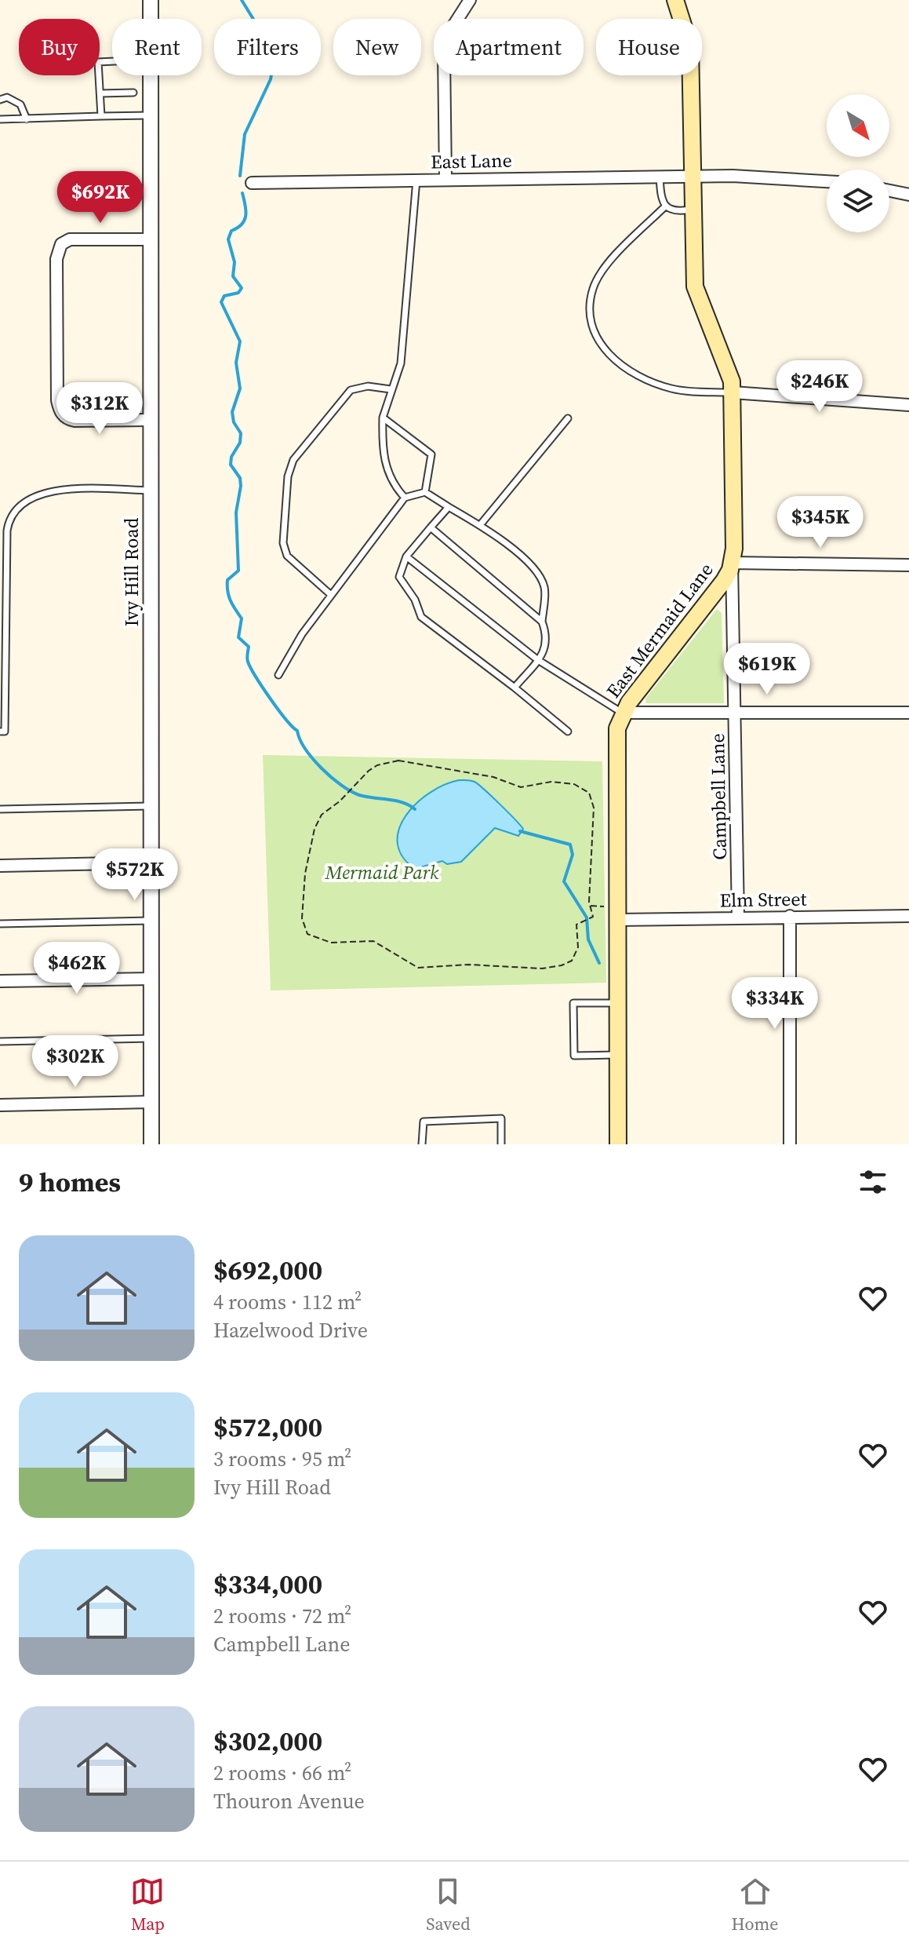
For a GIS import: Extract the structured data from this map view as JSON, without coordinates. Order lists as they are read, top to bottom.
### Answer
{
  "streets": {
    "main road": ["East Mermaid Lane"],
    "street": [
      "East Lane",
      "Ivy Hill Road",
      "Campbell Lane",
      "Elm Street"
    ]
  },
  "crossings": [
    ["East Lane", "East Mermaid Lane"],
    ["East Mermaid Lane", "Campbell Lane"],
    ["East Mermaid Lane", "Elm Street"],
    ["Campbell Lane", "Elm Street"]
  ],
  "parks": ["Mermaid Park"],
  "north": "bottom right",
  "page": {
    "chip": [
      "Buy",
      "Rent",
      "Filters",
      "New",
      "Apartment",
      "House"
    ],
    "price": [
      "$692K",
      "$246K",
      "$312K",
      "$345K",
      "$619K",
      "$572K",
      "$462K",
      "$334K",
      "$302K"
    ],
    "heading": "9 homes",
    "list": [
      {
        "name": "$692,000",
        "note": "4 rooms · 112 m² · Hazelwood Drive"
      },
      {
        "name": "$572,000",
        "note": "3 rooms · 95 m² · Ivy Hill Road"
      },
      {
        "name": "$334,000",
        "note": "2 rooms · 72 m² · Campbell Lane"
      },
      {
        "name": "$302,000",
        "note": "2 rooms · 66 m² · Thouron Avenue"
      }
    ],
    "tabs": ["Map", "Saved", "Home"]
  }
}
